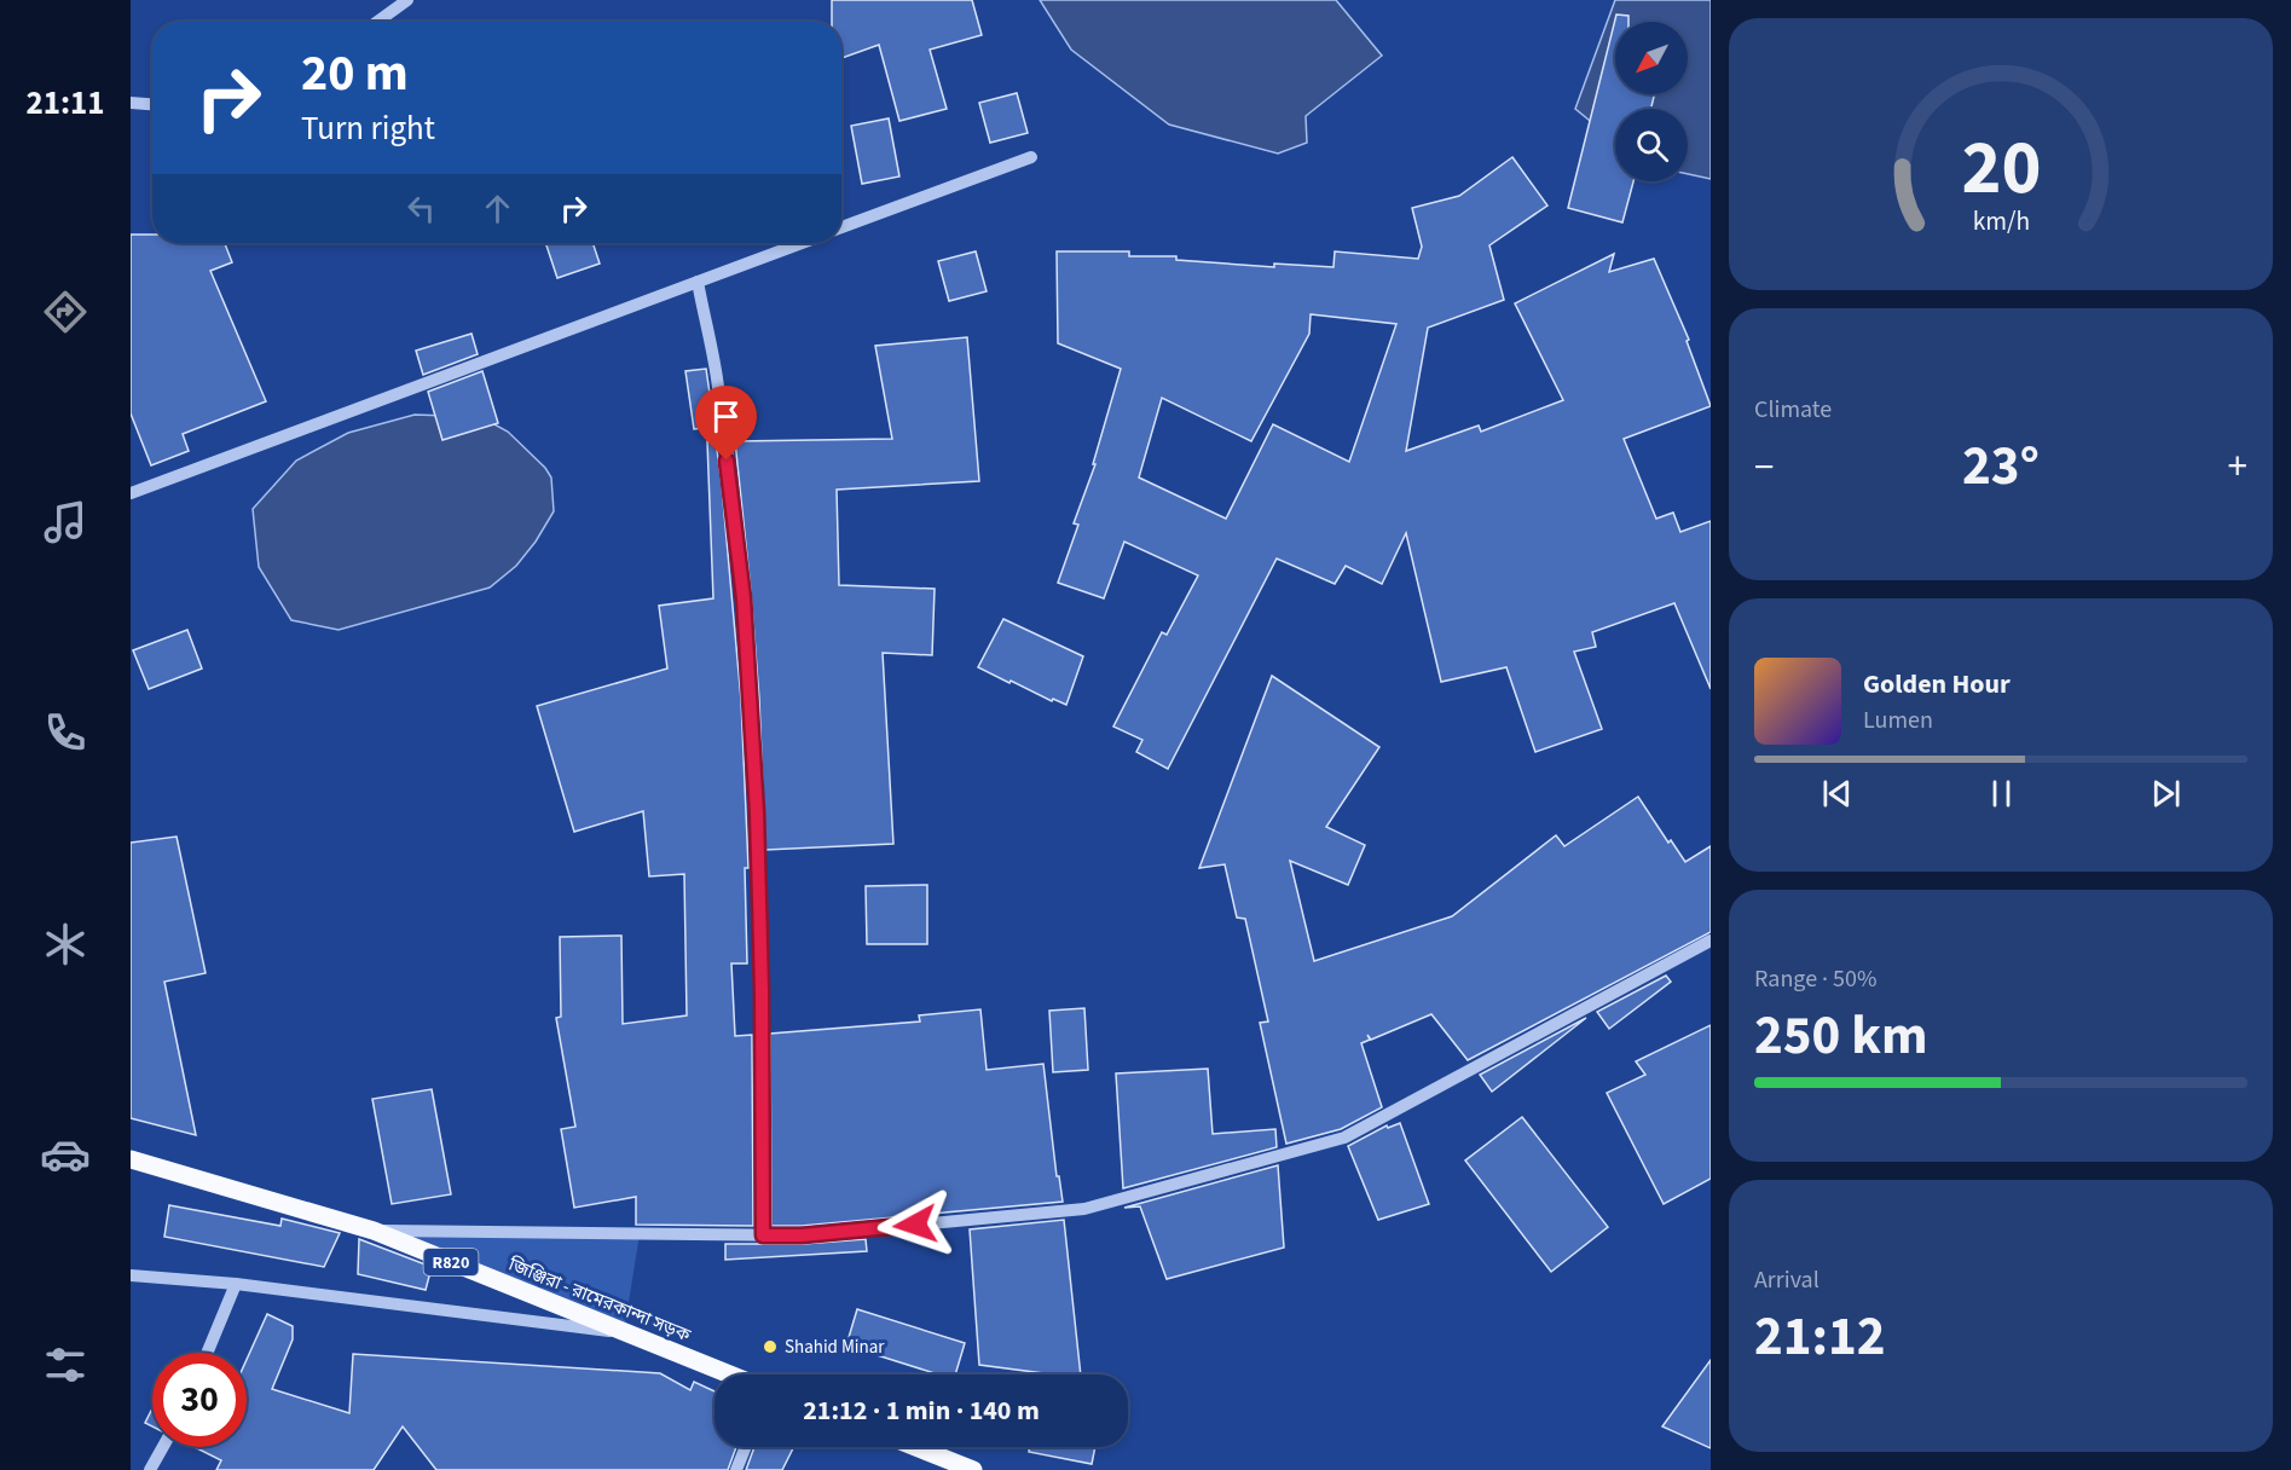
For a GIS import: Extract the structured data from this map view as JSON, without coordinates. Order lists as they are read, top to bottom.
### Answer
{
  "streets": {
    "main road": ["R820", "জিঞ্জিরা - রামেরকান্দা সড়ক"]
  },
  "places": ["Shahid Minar"],
  "north": "bottom left",
  "page": {
    "tabs": "21:11",
    "turn": ["20 m", "Turn right"],
    "tile": [
      "Climate",
      ["Range · 50%", "250 km"],
      ["Arrival", "21:12"]
    ],
    "heat": ["−", "23°", "+"],
    "song": ["Golden Hour", "Lumen"],
    "limit": "30",
    "trip": "21:12 · 1 min · 140 m",
    "gauge": ["20", "km/h"]
  }
}
